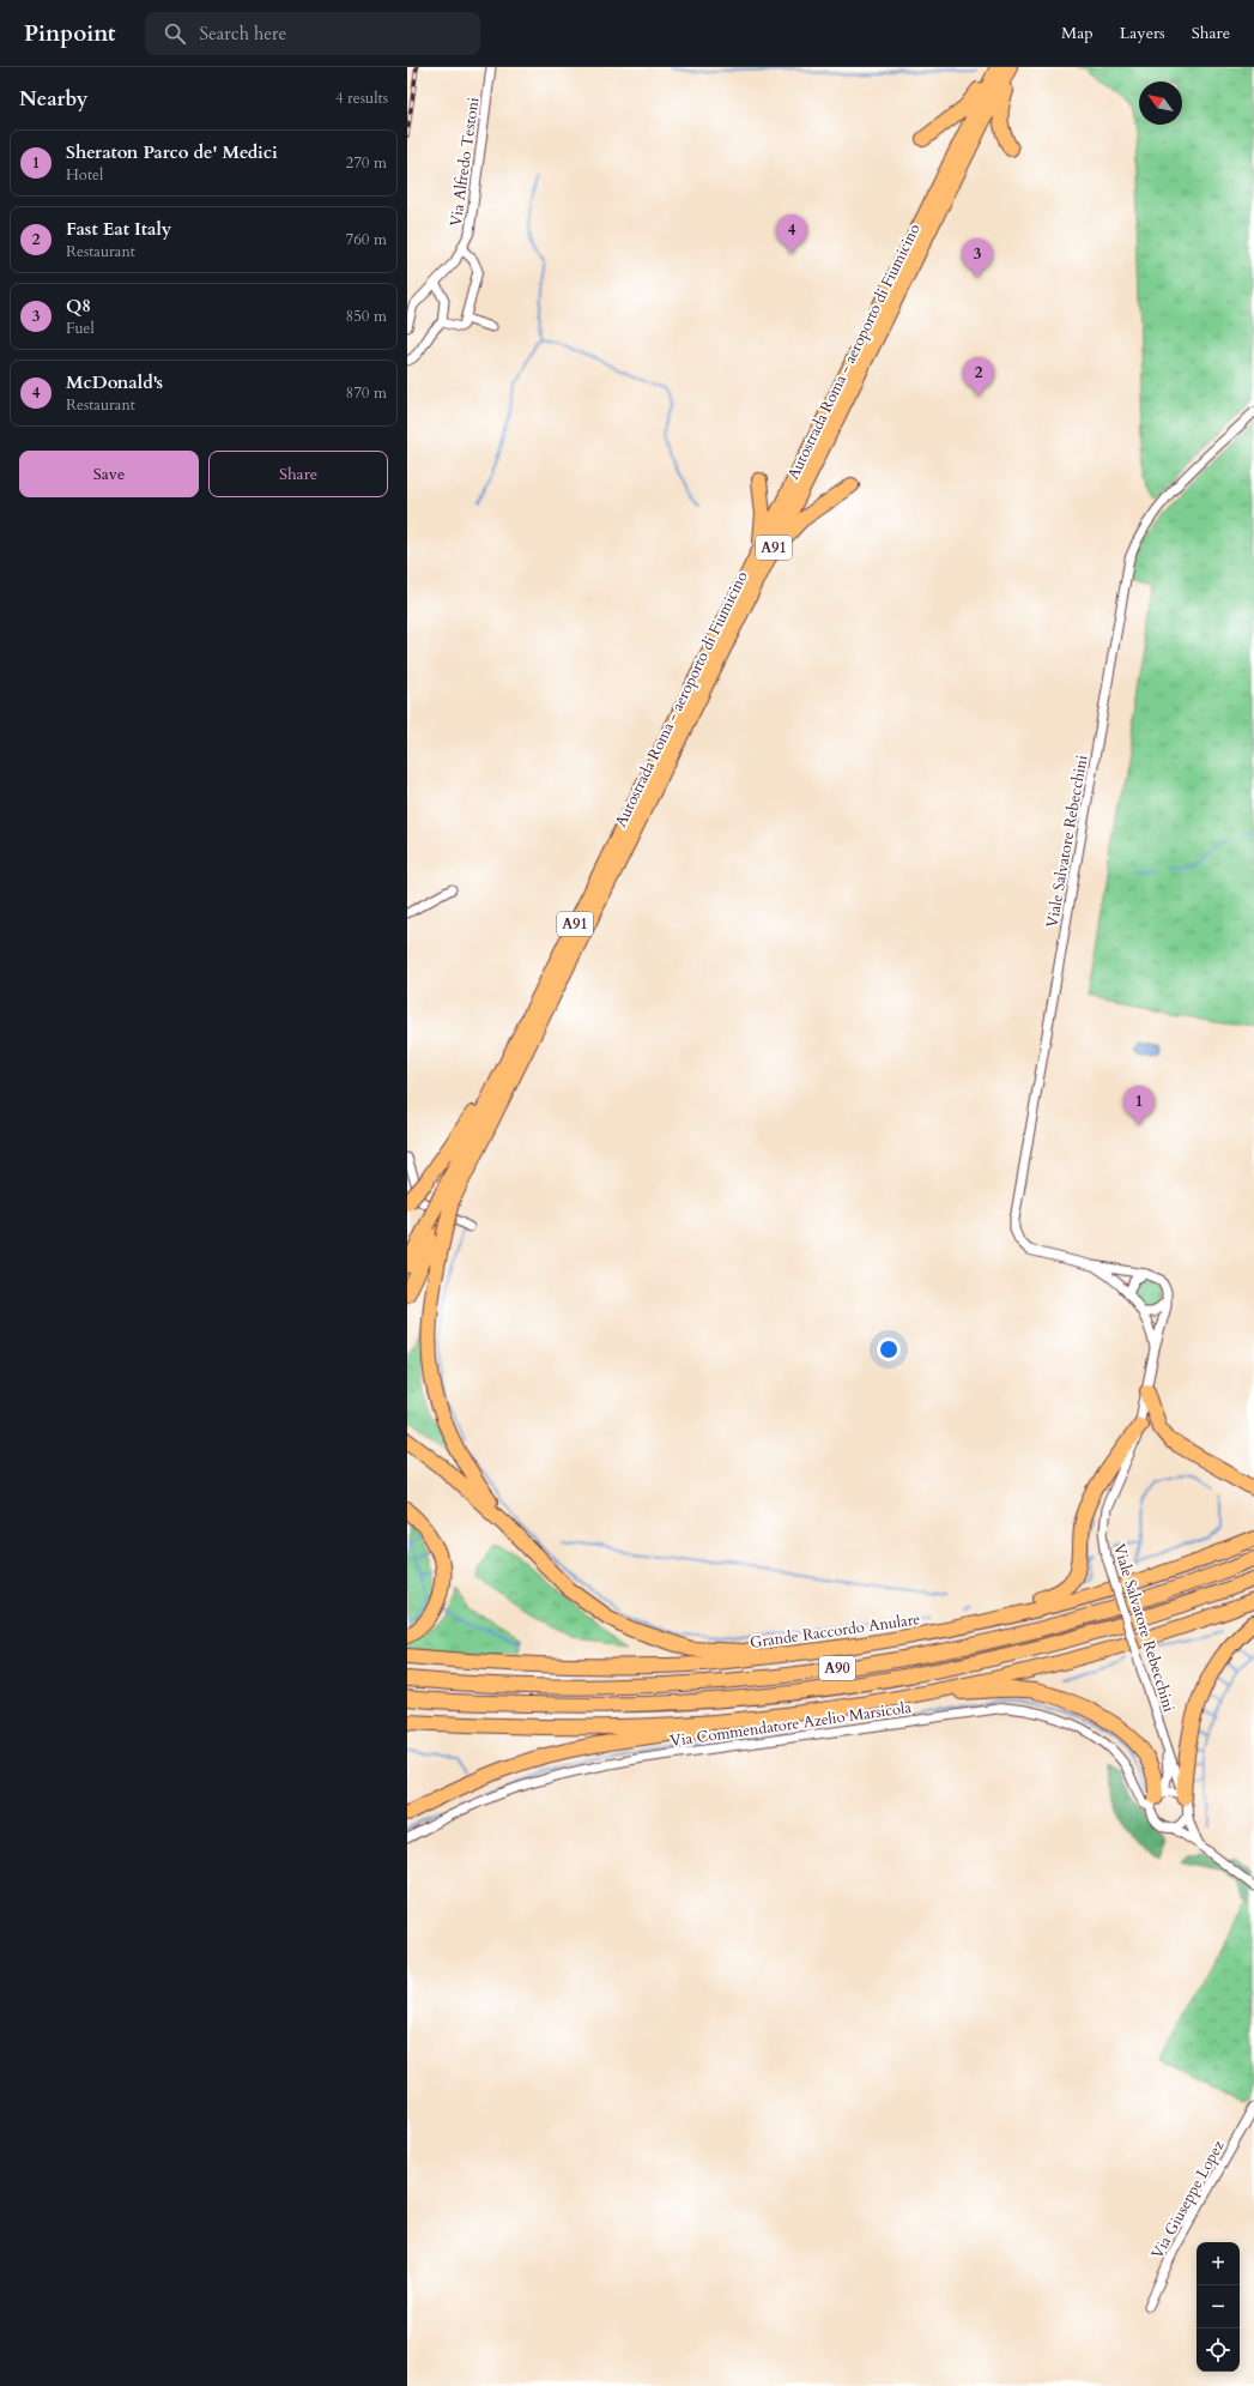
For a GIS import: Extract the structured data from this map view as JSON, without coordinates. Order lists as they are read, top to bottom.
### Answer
{
  "streets": {
    "highway": [
      "Autostrada Roma - aeroporto di Fiumicino",
      "A91",
      "Grande Raccordo Anulare",
      "A90"
    ],
    "street": [
      "Via Alfredo Testoni",
      "Viale Salvatore Rebecchini",
      "Via Commendatore Azelio Marsicola",
      "Via Giuseppe Lopez"
    ]
  },
  "crossings": [
    ["Viale Salvatore Rebecchini", "Via Commendatore Azelio Marsicola"]
  ],
  "north": "top left",
  "page": {
    "header": "Pinpoint",
    "search": "Search here",
    "nav": ["Map", "Layers", "Share"],
    "heading": ["Nearby", "4 results"],
    "list": [
      {
        "mark": "1",
        "name": "Sheraton Parco de' Medici",
        "note": "Hotel",
        "value": "270 m"
      },
      {
        "mark": "2",
        "name": "Fast Eat Italy",
        "note": "Restaurant",
        "value": "760 m"
      },
      {
        "mark": "3",
        "name": "Q8",
        "note": "Fuel",
        "value": "850 m"
      },
      {
        "mark": "4",
        "name": "McDonald's",
        "note": "Restaurant",
        "value": "870 m"
      }
    ],
    "pins": [
      "4",
      "3",
      "2",
      "1"
    ],
    "buttons": ["Save", "Share"],
    "map_buttons": ["+", "−"]
  }
}
